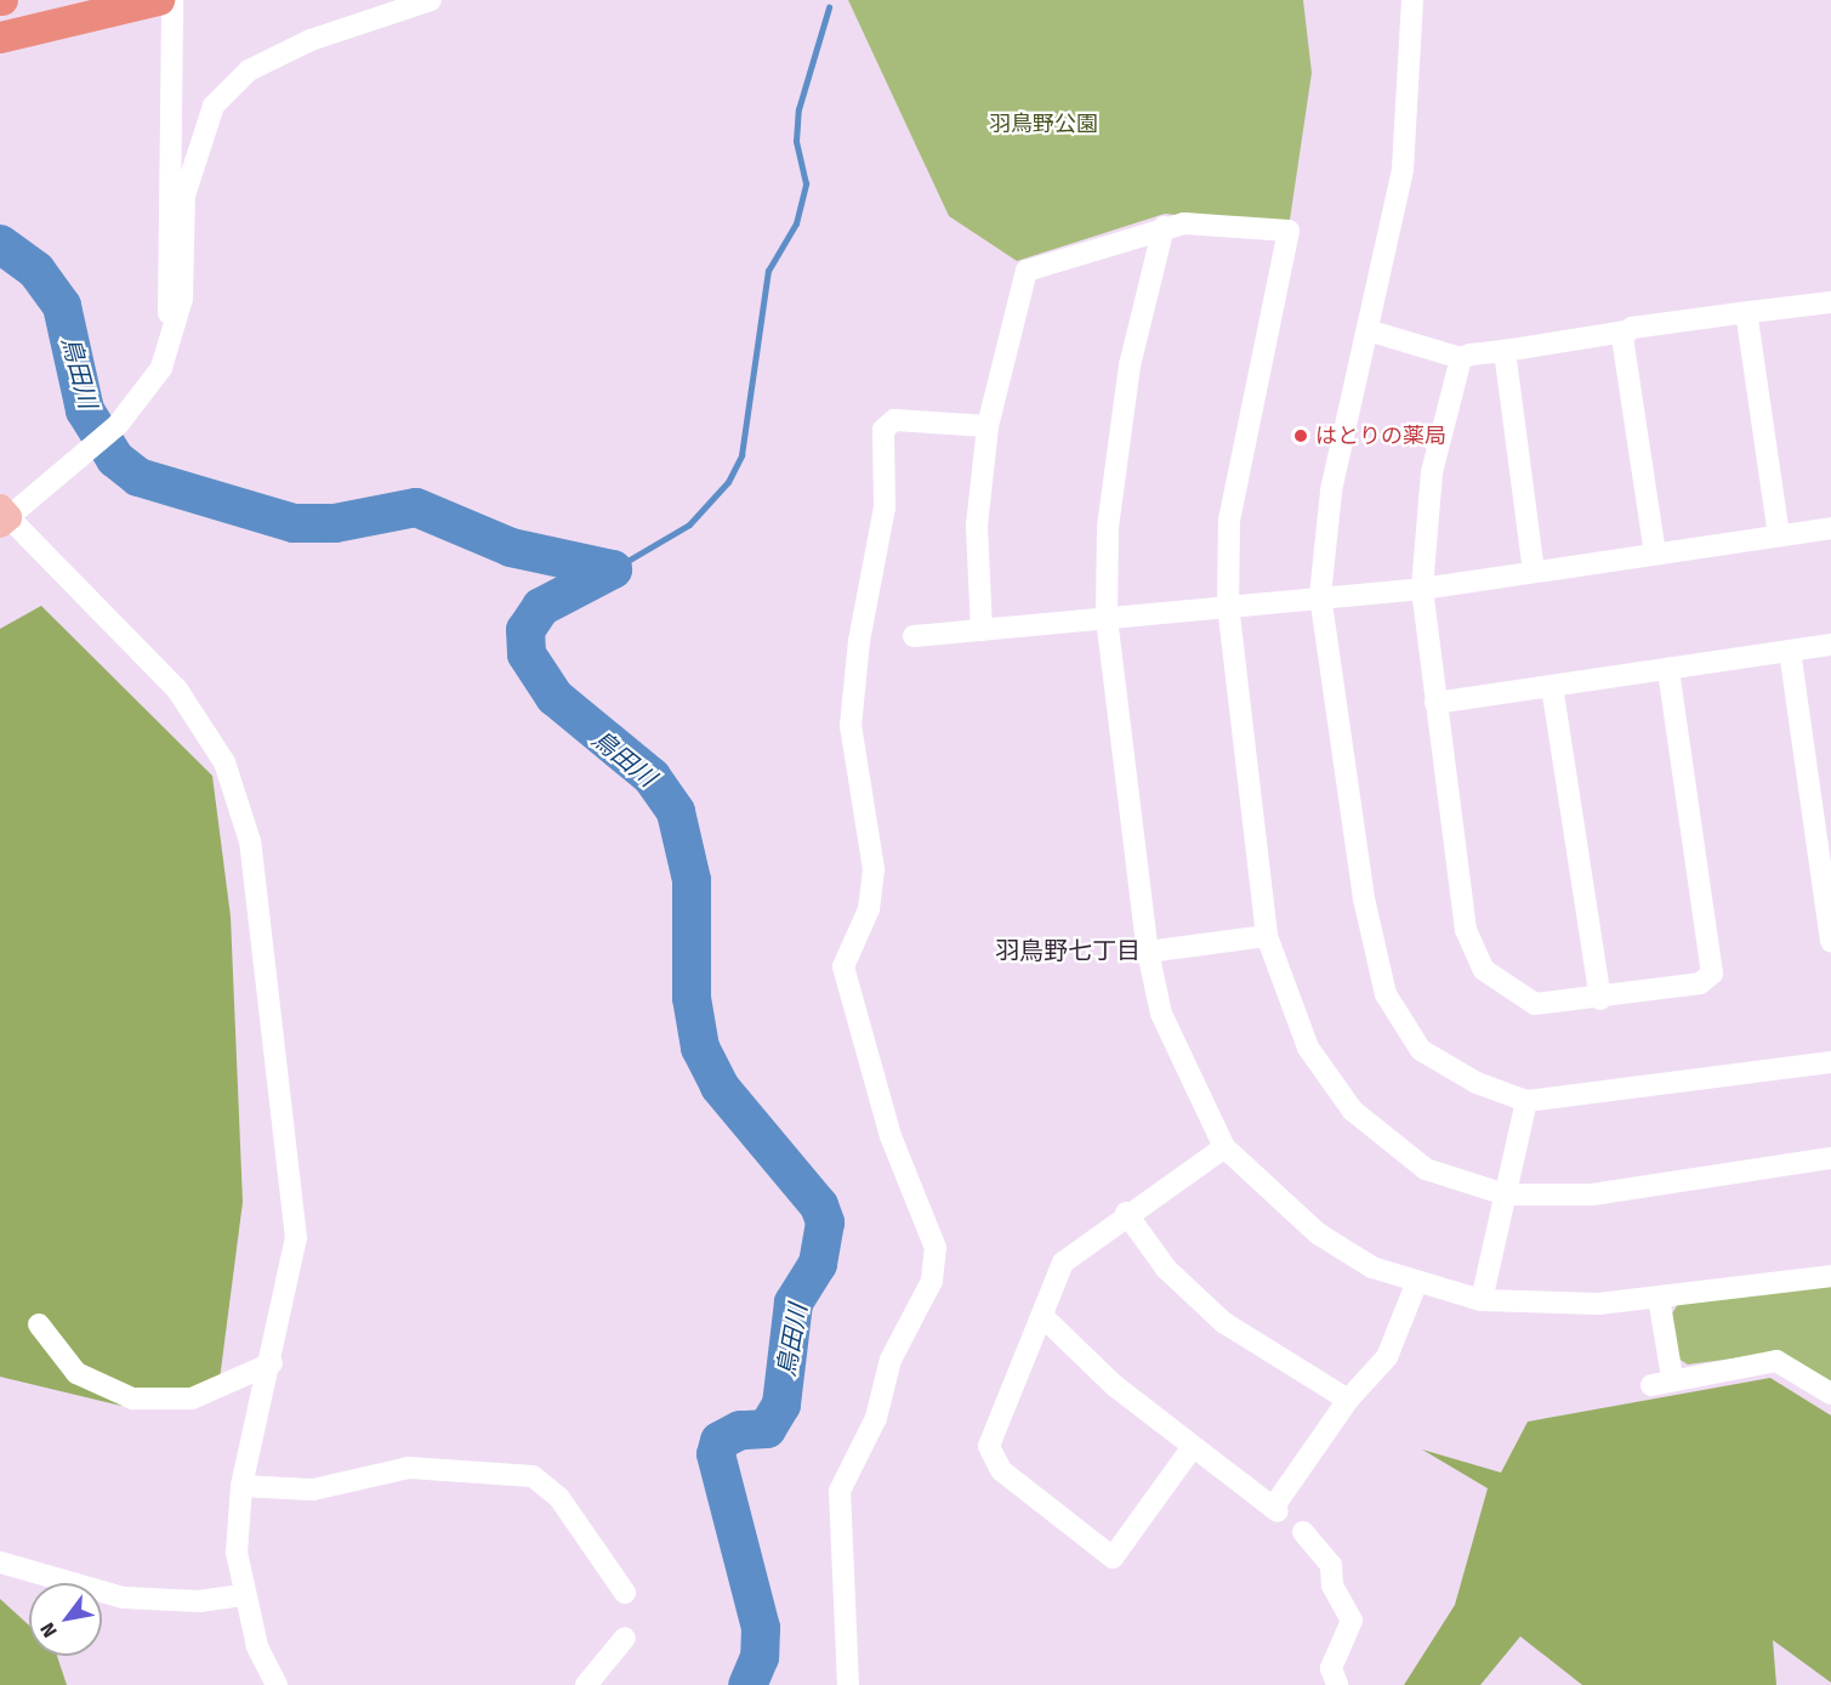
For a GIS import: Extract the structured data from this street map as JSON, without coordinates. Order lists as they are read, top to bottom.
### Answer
{
  "districts": ["羽鳥野七丁目"],
  "water": ["鳥田川"],
  "parks": ["羽鳥野公園"],
  "places": ["はとりの薬局"],
  "north": "bottom left"
}
